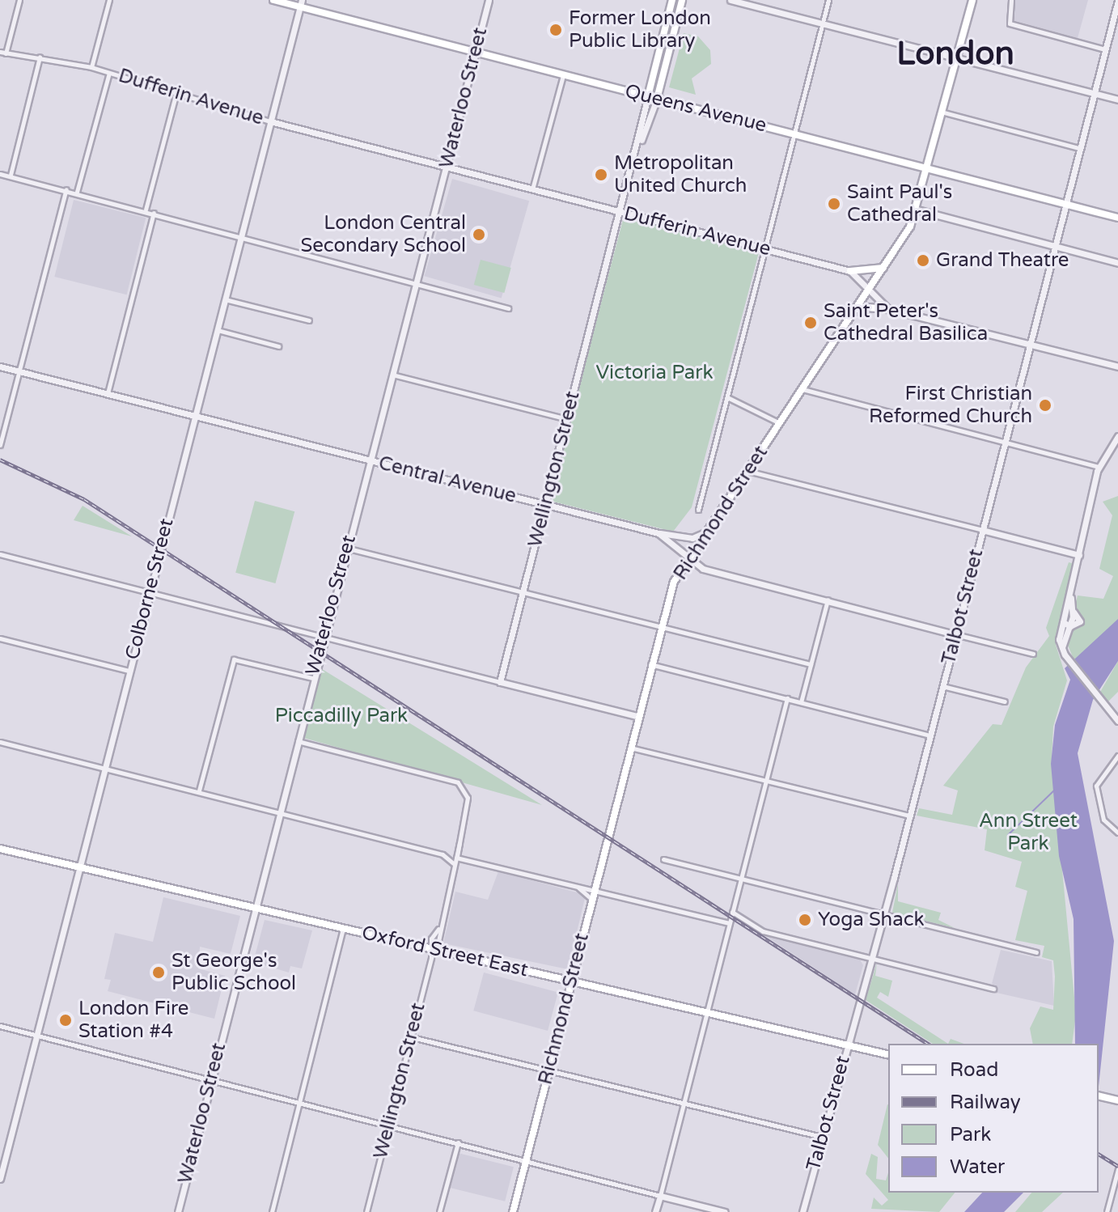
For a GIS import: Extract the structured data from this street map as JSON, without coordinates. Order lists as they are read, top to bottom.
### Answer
{
  "streets": {
    "main road": [
      "Queens Avenue",
      "Wellington Street",
      "Richmond Street",
      "Oxford Street East"
    ],
    "street": [
      "Dufferin Avenue",
      "Waterloo Street",
      "Central Avenue",
      "Colborne Street",
      "Talbot Street"
    ]
  },
  "crossings": [
    ["Dufferin Avenue", "Waterloo Street"],
    ["Dufferin Avenue", "Wellington Street"],
    ["Dufferin Avenue", "Colborne Street"],
    ["Waterloo Street", "Queens Avenue"],
    ["Waterloo Street", "Wellington Street"],
    ["Waterloo Street", "Central Avenue"],
    ["Waterloo Street", "Oxford Street East"],
    ["Queens Avenue", "Wellington Street"],
    ["Queens Avenue", "Richmond Street"],
    ["Queens Avenue", "Colborne Street"],
    ["Queens Avenue", "Talbot Street"],
    ["Wellington Street", "Central Avenue"],
    ["Wellington Street", "Oxford Street East"],
    ["Central Avenue", "Richmond Street"],
    ["Central Avenue", "Colborne Street"],
    ["Central Avenue", "Talbot Street"],
    ["Richmond Street", "Oxford Street East"],
    ["Colborne Street", "Oxford Street East"],
    ["Talbot Street", "Oxford Street East"]
  ],
  "districts": ["London"],
  "parks": ["Victoria Park", "Piccadilly Park", "Ann Street Park"],
  "places": [
    "Former London Public Library",
    "Metropolitan United Church",
    "Saint Paul's Cathedral",
    "London Central Secondary School",
    "Grand Theatre",
    "Saint Peter's Cathedral Basilica",
    "First Christian Reformed Church",
    "Yoga Shack",
    "St George's Public School",
    "London Fire Station #4"
  ],
  "legend": [
    "Road",
    "Railway",
    "Park",
    "Water"
  ]
}
